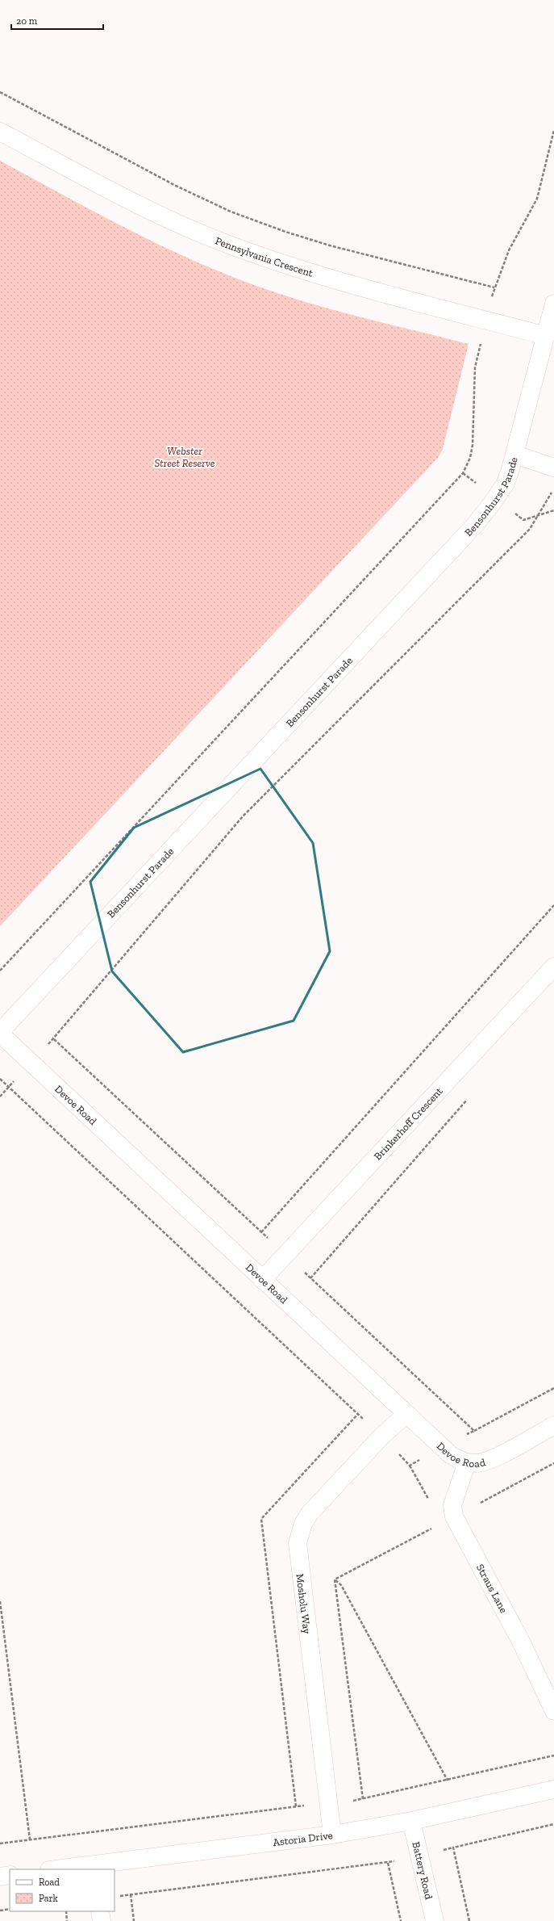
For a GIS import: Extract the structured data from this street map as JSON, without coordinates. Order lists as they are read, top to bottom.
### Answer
{
  "streets": {
    "street": [
      "Pennsylvania Crescent",
      "Bensonhurst Parade",
      "Devoe Road",
      "Brinkerhoff Crescent",
      "Straus Lane",
      "Mosholu Way",
      "Astoria Drive",
      "Battery Road"
    ]
  },
  "crossings": [
    ["Pennsylvania Crescent", "Bensonhurst Parade"],
    ["Bensonhurst Parade", "Devoe Road"],
    ["Devoe Road", "Brinkerhoff Crescent"],
    ["Devoe Road", "Straus Lane"],
    ["Devoe Road", "Mosholu Way"],
    ["Mosholu Way", "Astoria Drive"],
    ["Astoria Drive", "Battery Road"]
  ],
  "parks": ["Webster Street Reserve"],
  "legend": ["Road", "Park"],
  "scale_bar": "20 m"
}
